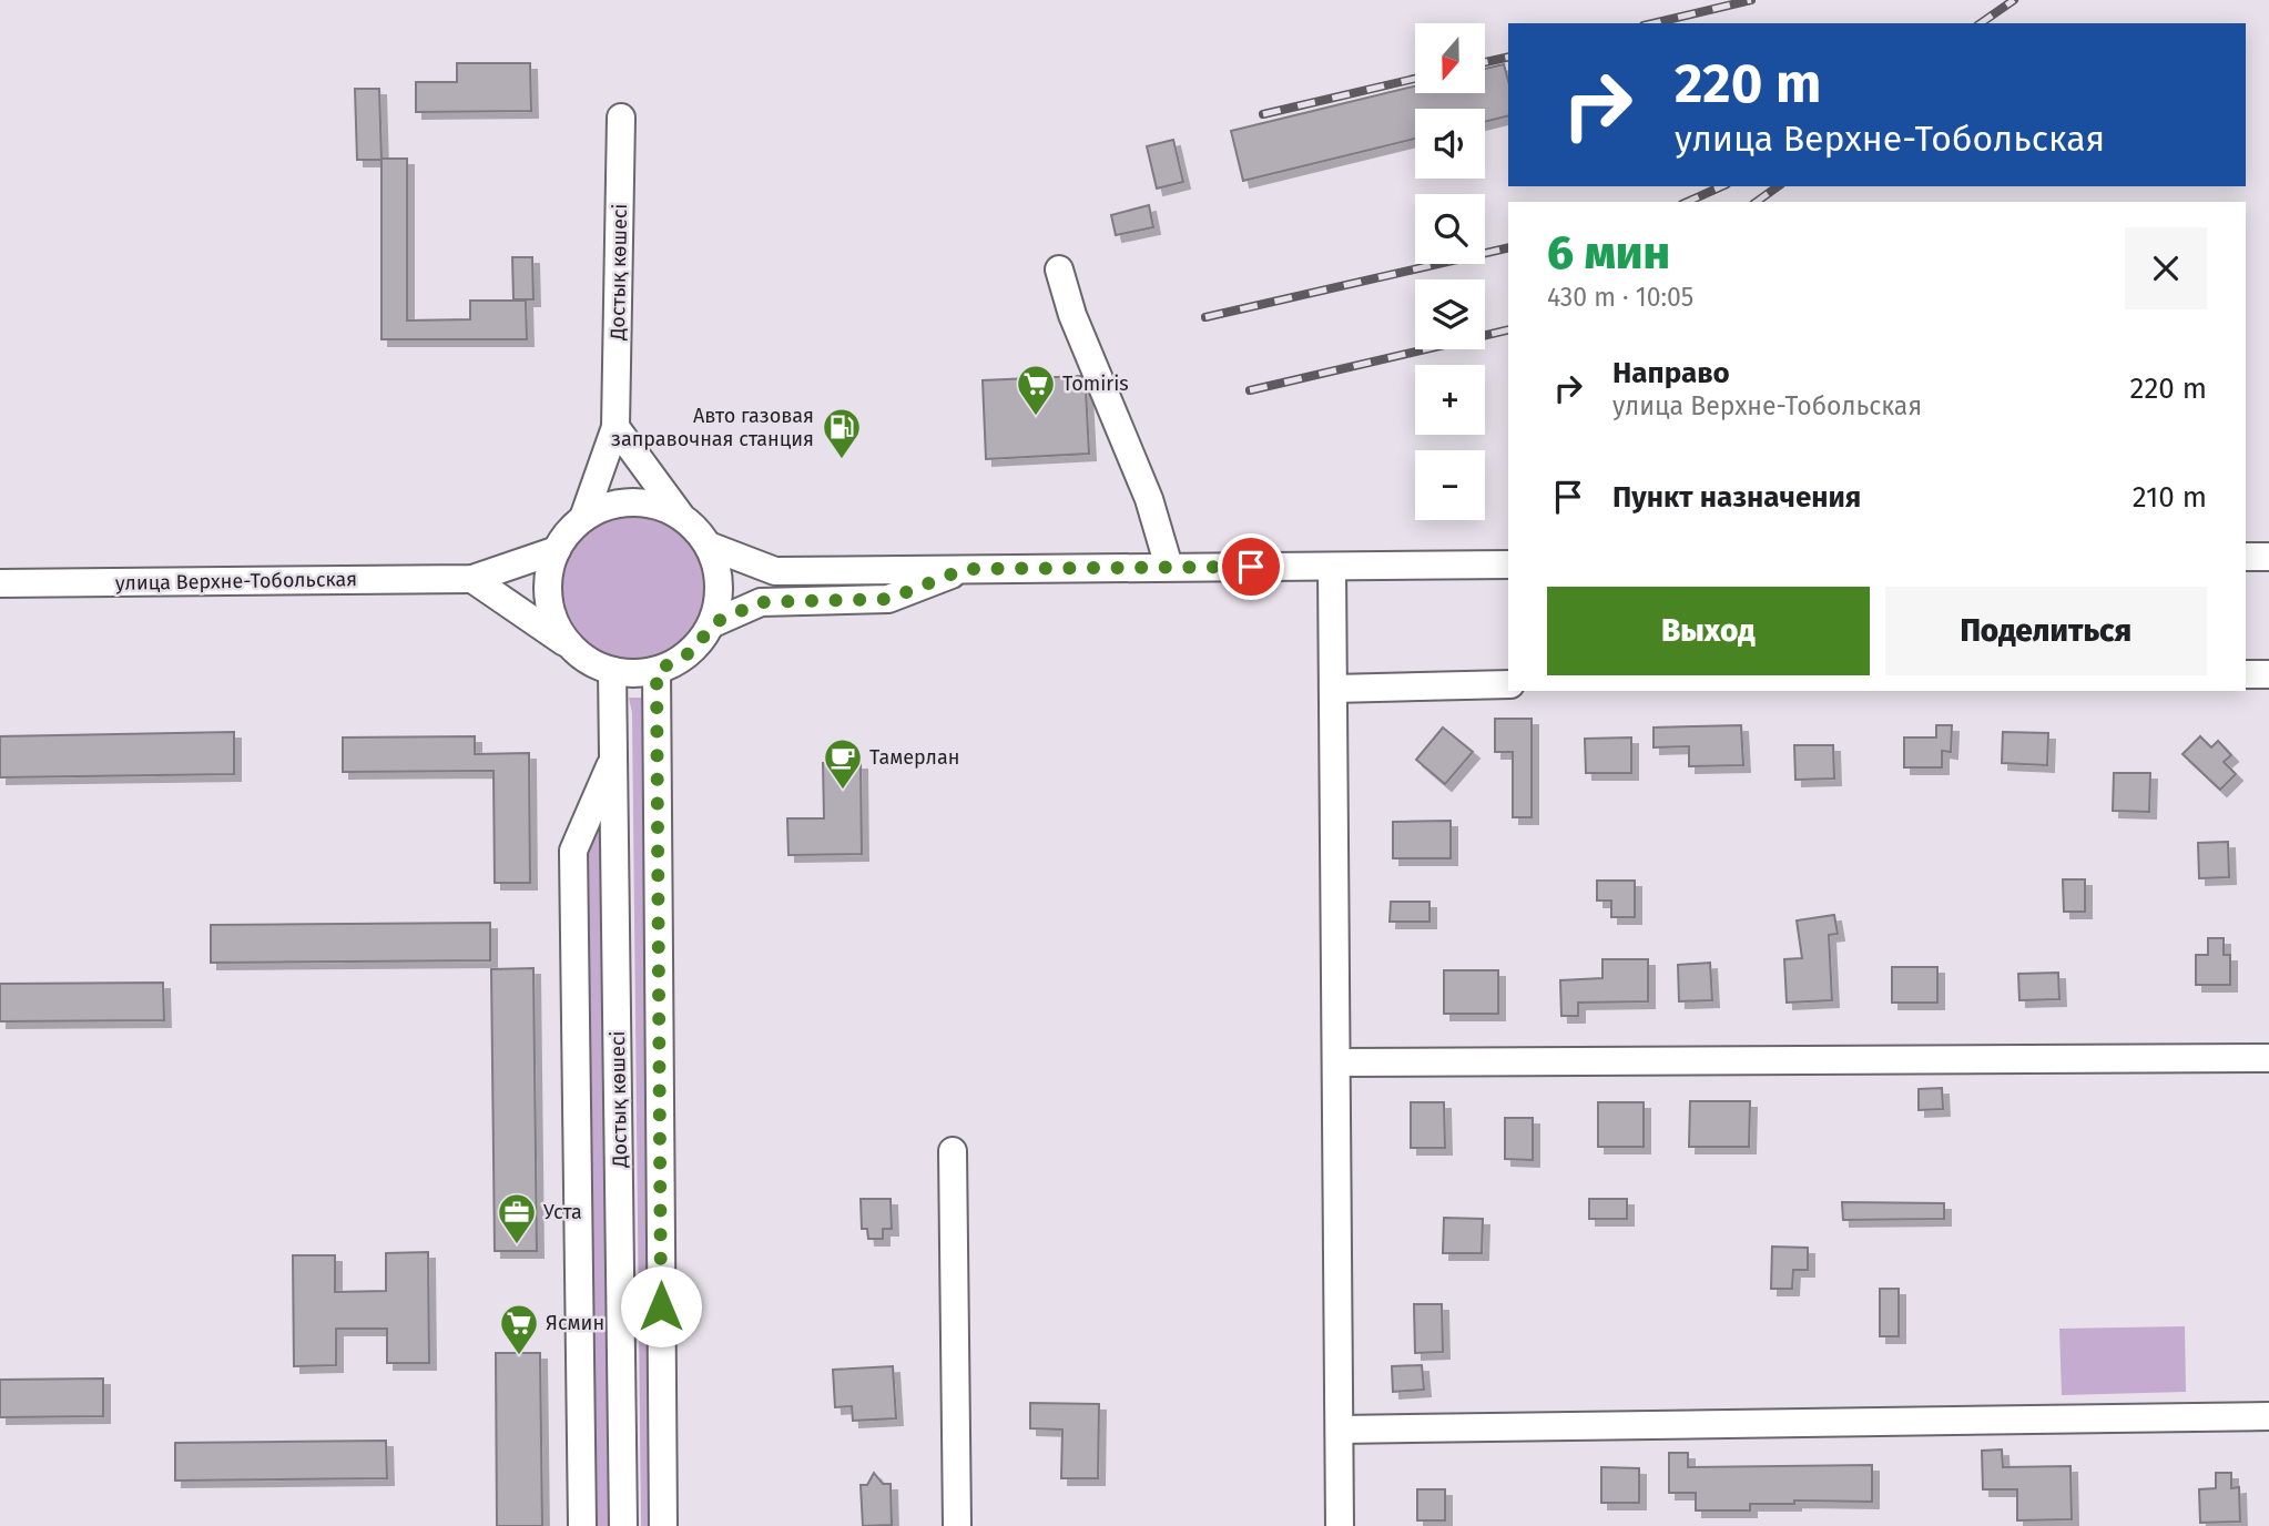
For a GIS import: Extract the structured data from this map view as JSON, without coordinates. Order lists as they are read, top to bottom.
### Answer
{
  "streets": {
    "street": ["Достық көшесі", "улица Верхне-Тобольская"]
  },
  "crossings": [
    ["Достық көшесі", "улица Верхне-Тобольская"]
  ],
  "places": {
    "supermarket": ["Tomiris", "Ясмин"],
    "fuel station": ["Авто газовая заправочная станция"],
    "cafe": ["Тамерлан"],
    "office": ["Уста"]
  },
  "north": "bottom",
  "page": {
    "map_buttons": ["+", "−"],
    "turn": ["220 m", "улица Верхне-Тобольская"],
    "heading": ["6 мин", "430 m · 10:05"],
    "list": [
      {
        "name": "Направо",
        "note": "улица Верхне-Тобольская",
        "value": "220 m"
      },
      {
        "name": "Пункт назначения",
        "value": "210 m"
      }
    ],
    "buttons": ["Выход", "Поделиться"]
  }
}
